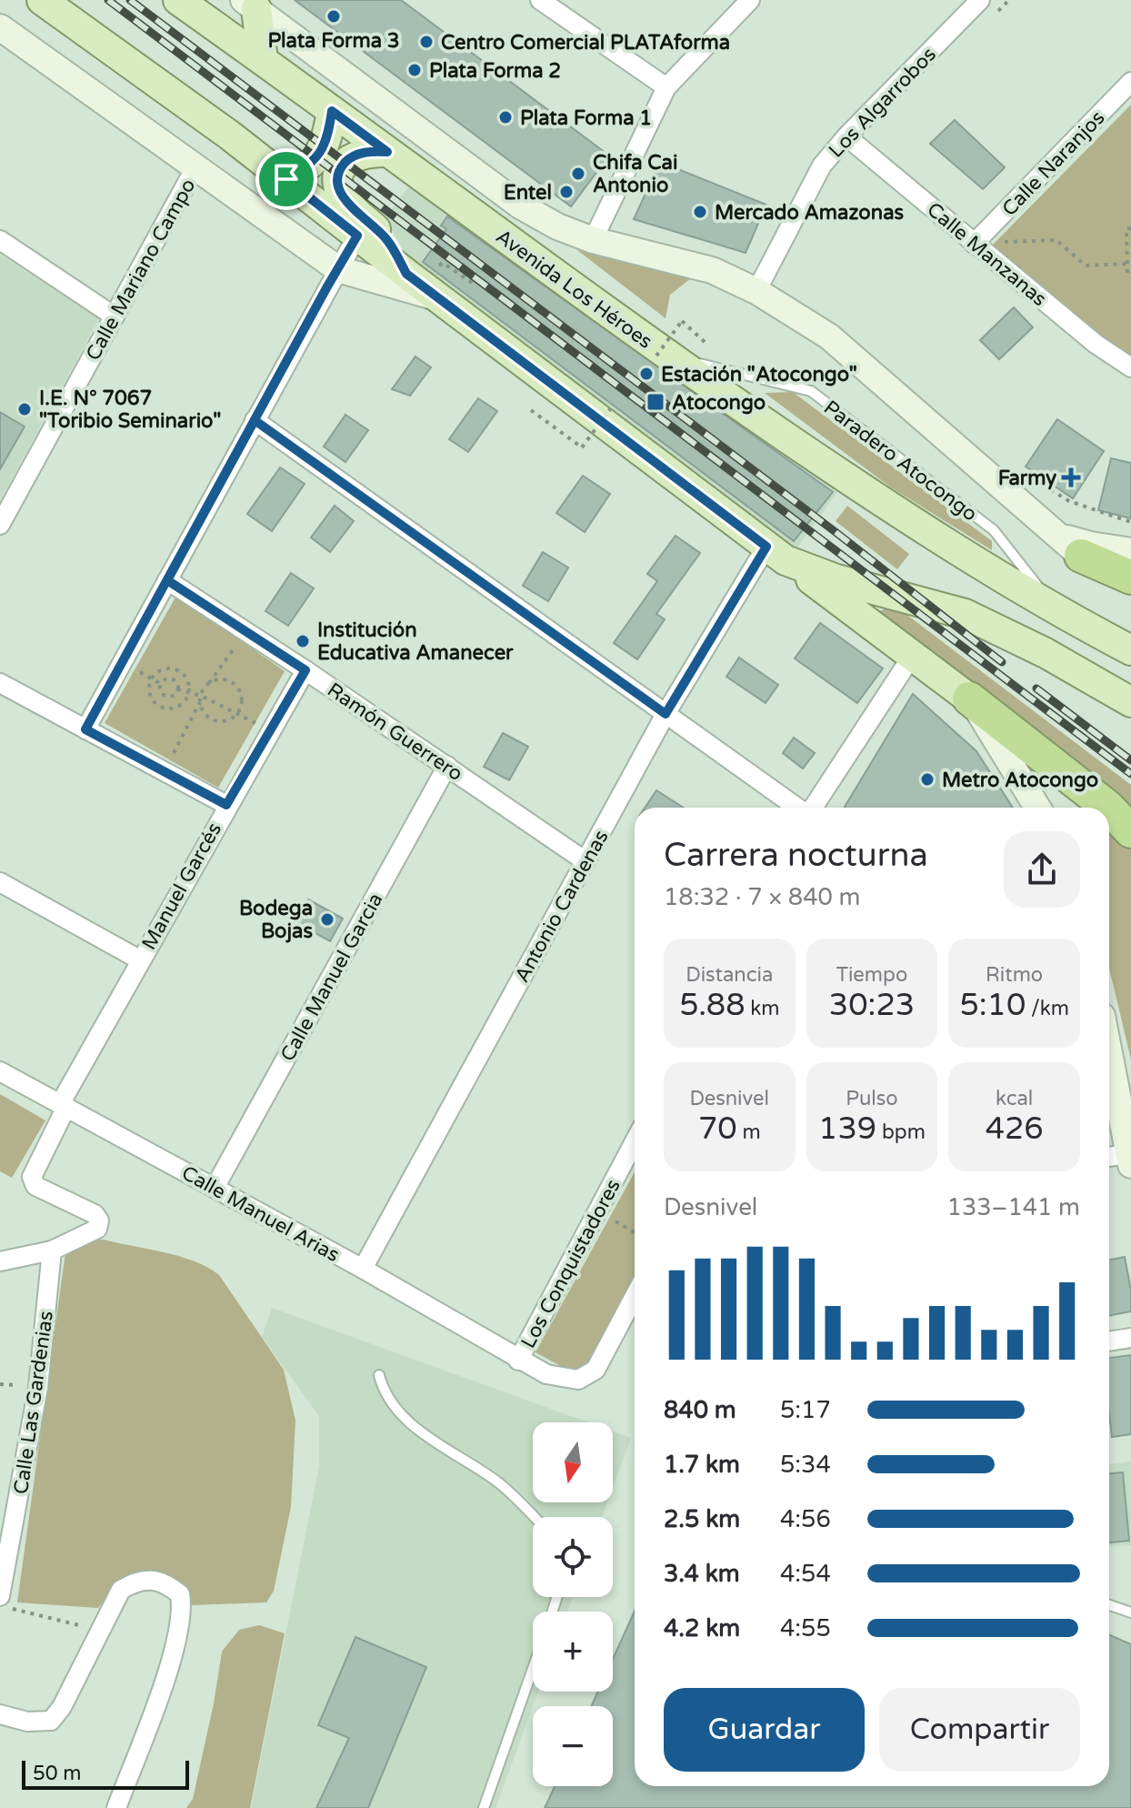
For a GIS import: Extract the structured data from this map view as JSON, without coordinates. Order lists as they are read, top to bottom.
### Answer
{
  "streets": {
    "main road": ["Avenida Los Héroes"],
    "street": [
      "Los Algarrobos",
      "Calle Naranjos",
      "Calle Manzanas",
      "Calle Mariano Campo",
      "Ramón Guerrero",
      "Manuel Garcés",
      "Antonio Cardenas",
      "Calle Manuel Garcia",
      "Calle Manuel Arias",
      "Los Conquistadores",
      "Calle Las Gardenias"
    ],
    "lane": ["Paradero Atocongo"]
  },
  "crossings": [
    ["Los Algarrobos", "Calle Manzanas"],
    ["Los Algarrobos", "Avenida Los Héroes"],
    ["Calle Naranjos", "Calle Manzanas"],
    ["Avenida Los Héroes", "Paradero Atocongo"],
    ["Ramón Guerrero", "Manuel Garcés"],
    ["Ramón Guerrero", "Antonio Cardenas"],
    ["Ramón Guerrero", "Calle Manuel Garcia"],
    ["Manuel Garcés", "Calle Manuel Arias"],
    ["Manuel Garcés", "Calle Las Gardenias"],
    ["Antonio Cardenas", "Calle Manuel Arias"],
    ["Calle Manuel Garcia", "Calle Manuel Arias"],
    ["Calle Manuel Arias", "Los Conquistadores"]
  ],
  "places": {
    "other": [
      "Plata Forma 3",
      "Centro Comercial PLATAforma",
      "Plata Forma 2",
      "Plata Forma 1",
      "Chifa Cai Antonio",
      "Entel",
      "Mercado Amazonas",
      "Estación \"Atocongo\"",
      "I.E. N° 7067 \"Toribio Seminario\"",
      "Institución Educativa Amanecer",
      "Metro Atocongo",
      "Bodega Bojas"
    ],
    "transit": ["Atocongo"],
    "health": ["Farmy"]
  },
  "scale_bar": "50 m",
  "north": "bottom",
  "page": {
    "heading": ["Carrera nocturna", "18:32 · 7 × 840 m"],
    "stats": [
      ["Distancia", "5.88 km"],
      ["Tiempo", "30:23"],
      ["Ritmo", "5:10 /km"],
      ["Desnivel", "70 m"],
      ["Pulso", "139 bpm"],
      ["kcal", "426"]
    ],
    "chart": ["Desnivel", "133–141 m"],
    "list": [
      {
        "name": "840 m",
        "note": "5:17"
      },
      {
        "name": "1.7 km",
        "note": "5:34"
      },
      {
        "name": "2.5 km",
        "note": "4:56"
      },
      {
        "name": "3.4 km",
        "note": "4:54"
      },
      {
        "name": "4.2 km",
        "note": "4:55"
      }
    ],
    "map_buttons": ["+", "−"],
    "buttons": ["Guardar", "Compartir"],
    "scale": "50 m"
  }
}
